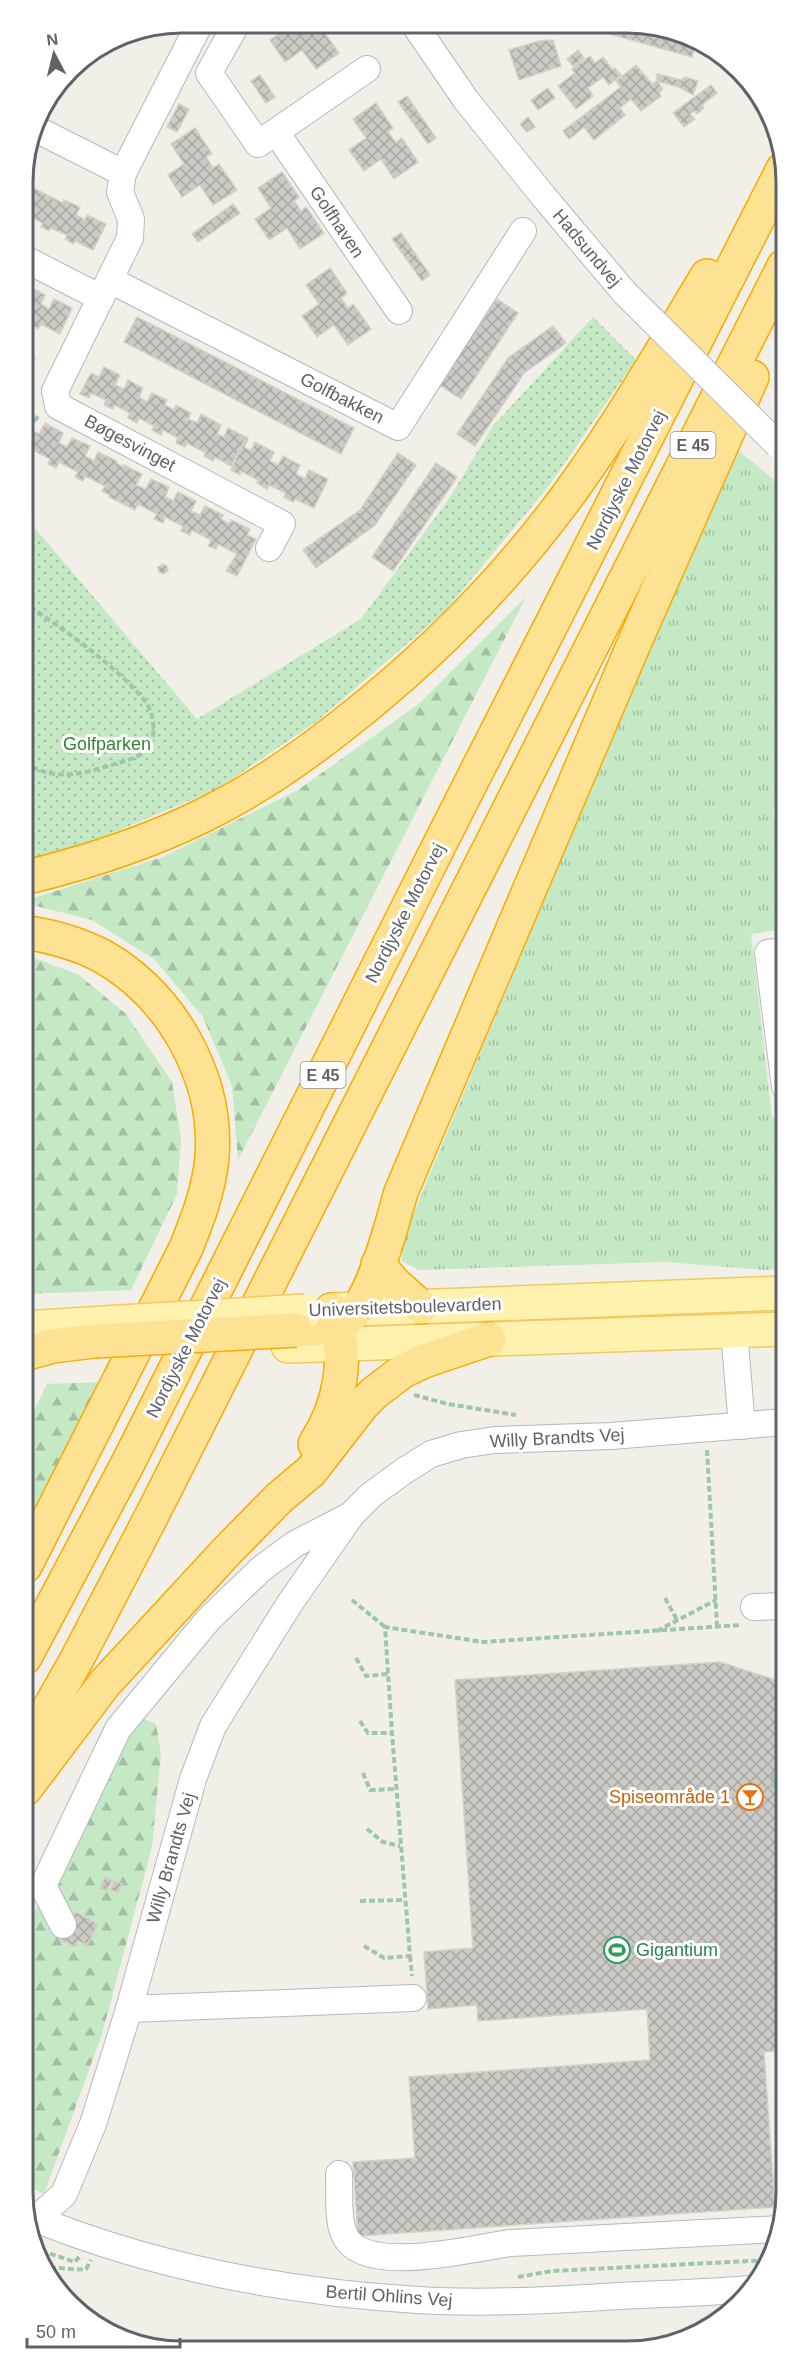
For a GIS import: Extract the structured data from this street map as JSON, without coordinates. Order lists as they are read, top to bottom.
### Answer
{
  "streets": {
    "highway": ["E 45", "Nordjyske Motorvej"],
    "main road": ["Universitetsboulevarden"],
    "street": [
      "Golfhaven",
      "Hadsundvej",
      "Golfbakken",
      "Bøgesvinget",
      "Willy Brandts Vej",
      "Bertil Ohlins Vej"
    ]
  },
  "crossings": [
    ["Golfbakken", "Bøgesvinget"]
  ],
  "parks": ["Golfparken"],
  "places": {
    "bar": ["Spiseområde 1"],
    "sports": ["Gigantium"]
  },
  "scale_bar": "50 m",
  "north": "top"
}
